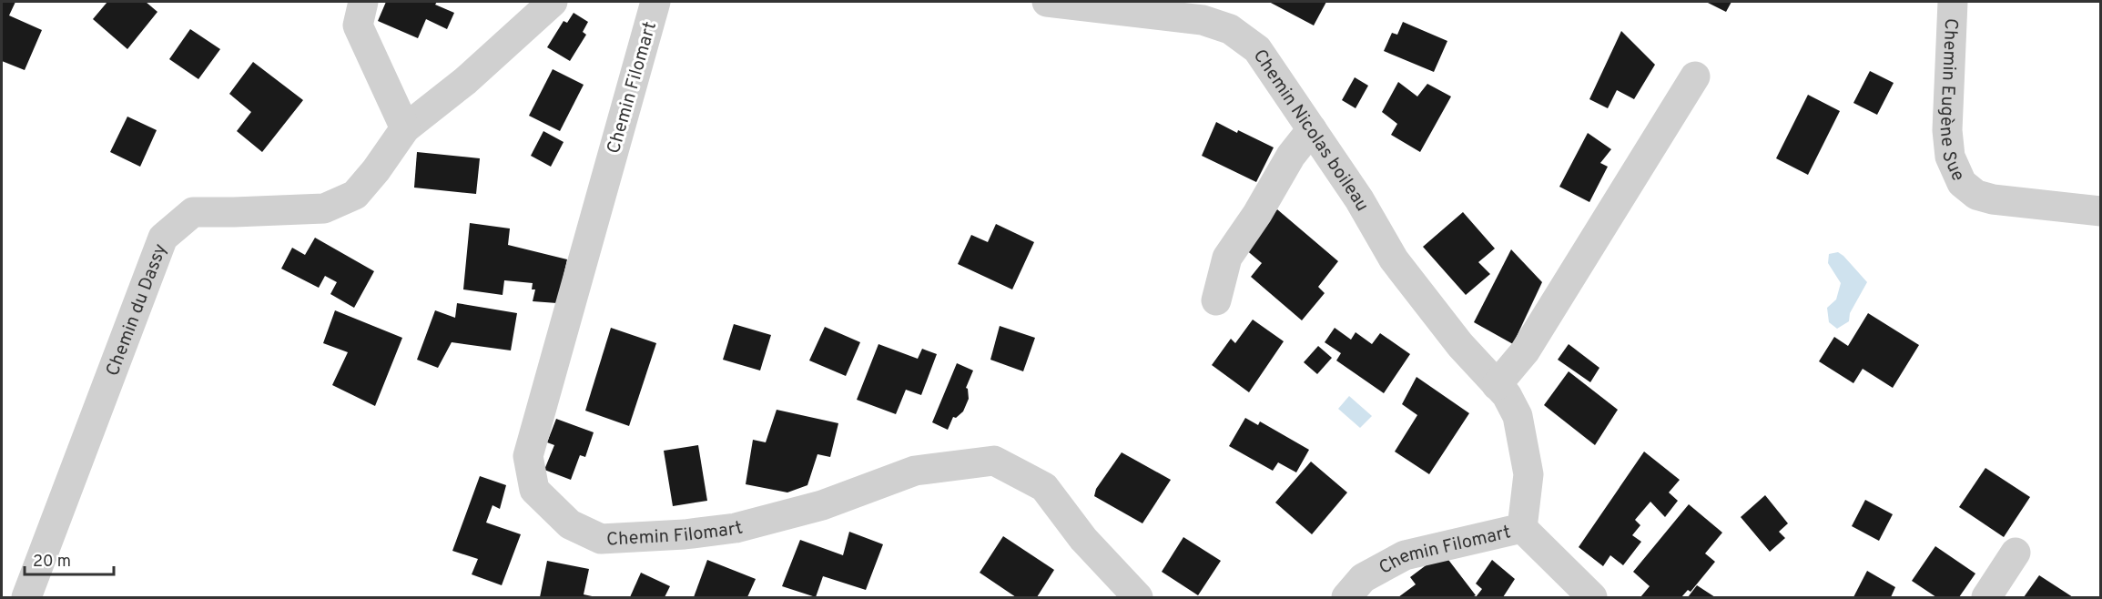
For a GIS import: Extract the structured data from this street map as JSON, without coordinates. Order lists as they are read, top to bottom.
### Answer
{
  "streets": {
    "street": [
      "Chemin Filomart",
      "Chemin Eugène Sue",
      "Chemin Nicolas boileau",
      "Chemin du Dassy"
    ]
  },
  "crossings": [
    ["Chemin Filomart", "Chemin Nicolas boileau"]
  ],
  "scale_bar": "20 m"
}
